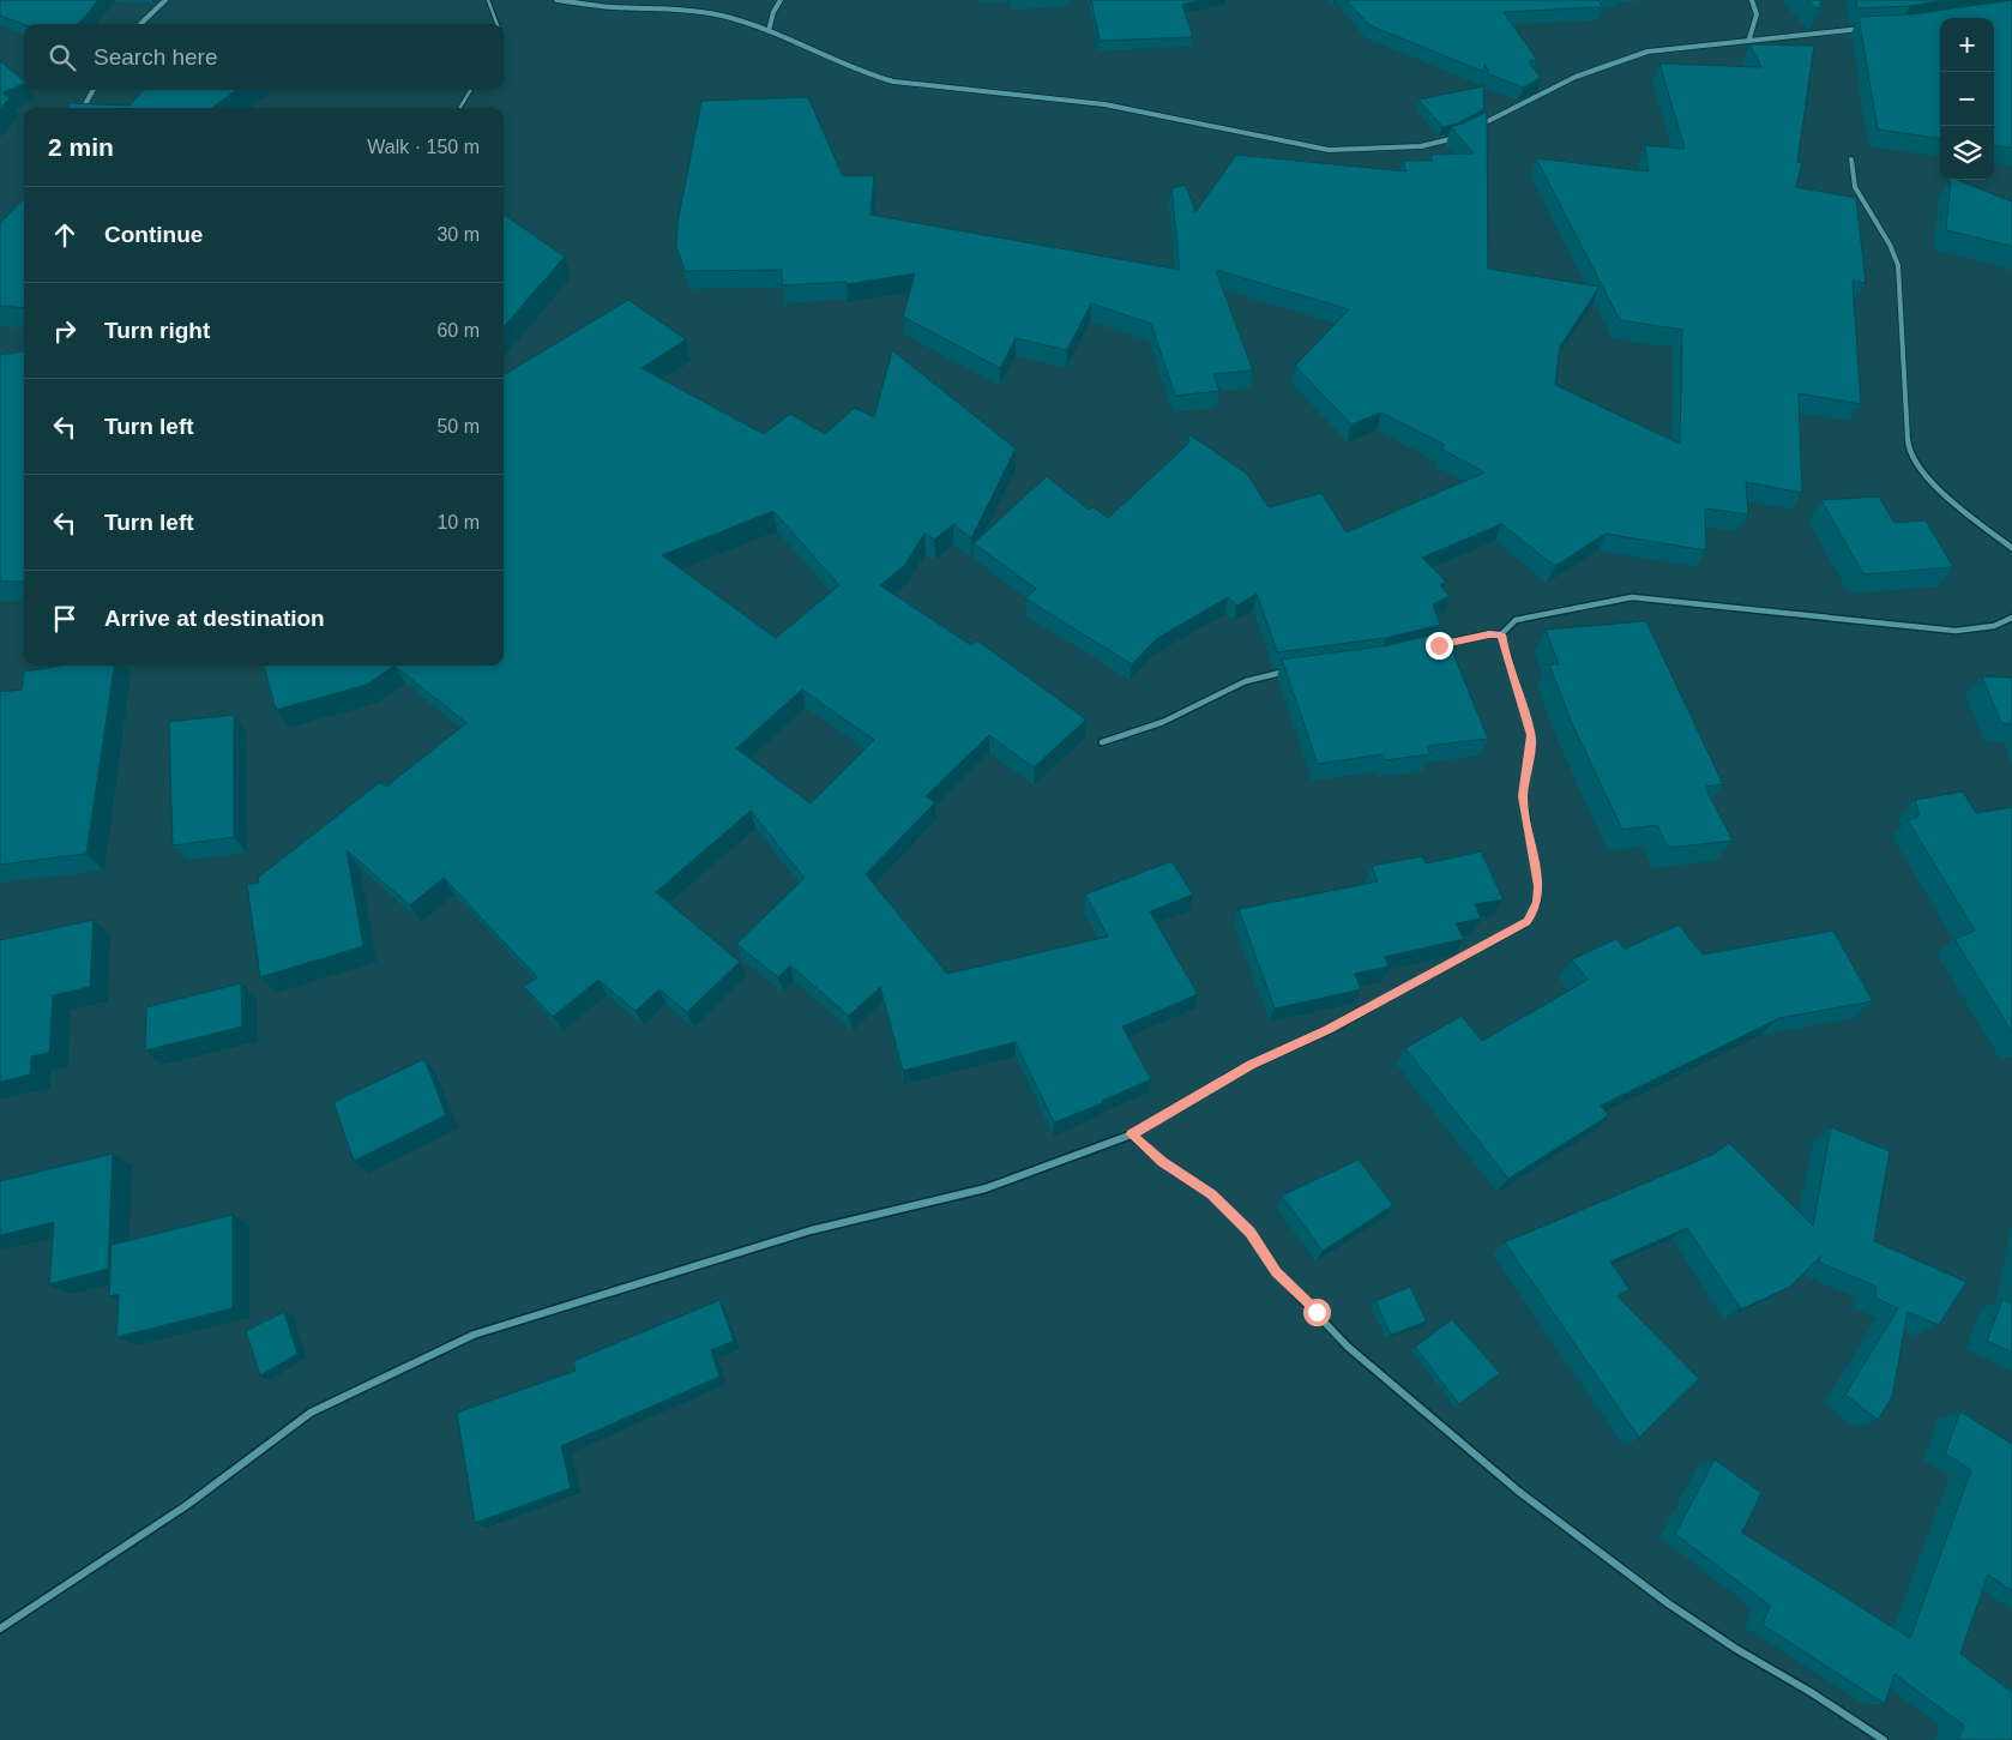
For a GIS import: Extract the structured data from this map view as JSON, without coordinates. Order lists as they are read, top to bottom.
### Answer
{
  "page": {
    "map_buttons": ["+", "−"],
    "search": "Search here",
    "heading": ["2 min", "Walk · 150 m"],
    "list": [
      ["Continue", "30 m"],
      ["Turn right", "60 m"],
      ["Turn left", "50 m"],
      ["Turn left", "10 m"],
      "Arrive at destination"
    ]
  }
}
